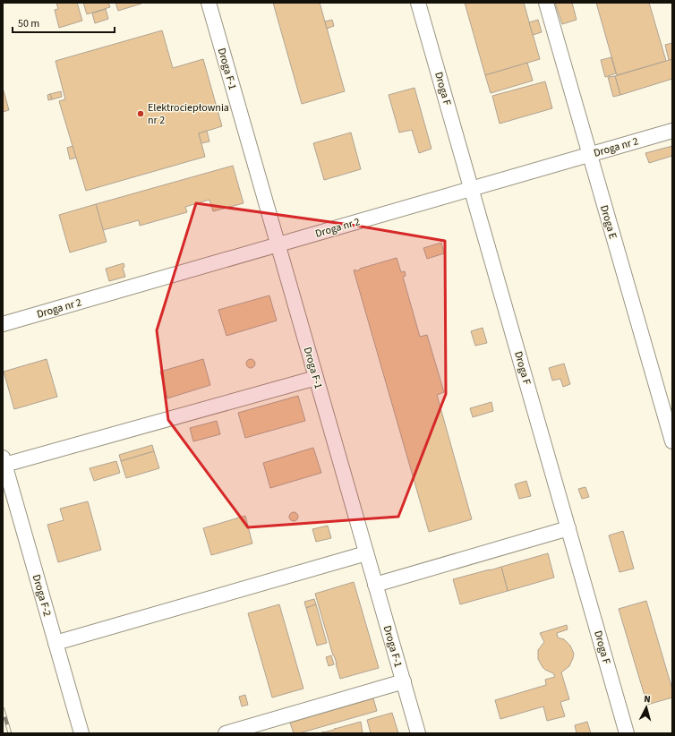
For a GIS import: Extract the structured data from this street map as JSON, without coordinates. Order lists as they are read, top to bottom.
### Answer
{
  "streets": {
    "lane": [
      "Droga F-1",
      "Droga F",
      "Droga nr 2",
      "Droga E",
      "Droga F-2"
    ]
  },
  "crossings": [
    ["Droga F-1", "Droga nr 2"],
    ["Droga F", "Droga nr 2"],
    ["Droga nr 2", "Droga E"]
  ],
  "places": ["Elektrociepłownia nr 2"],
  "scale_bar": "50 m",
  "north": "top"
}
